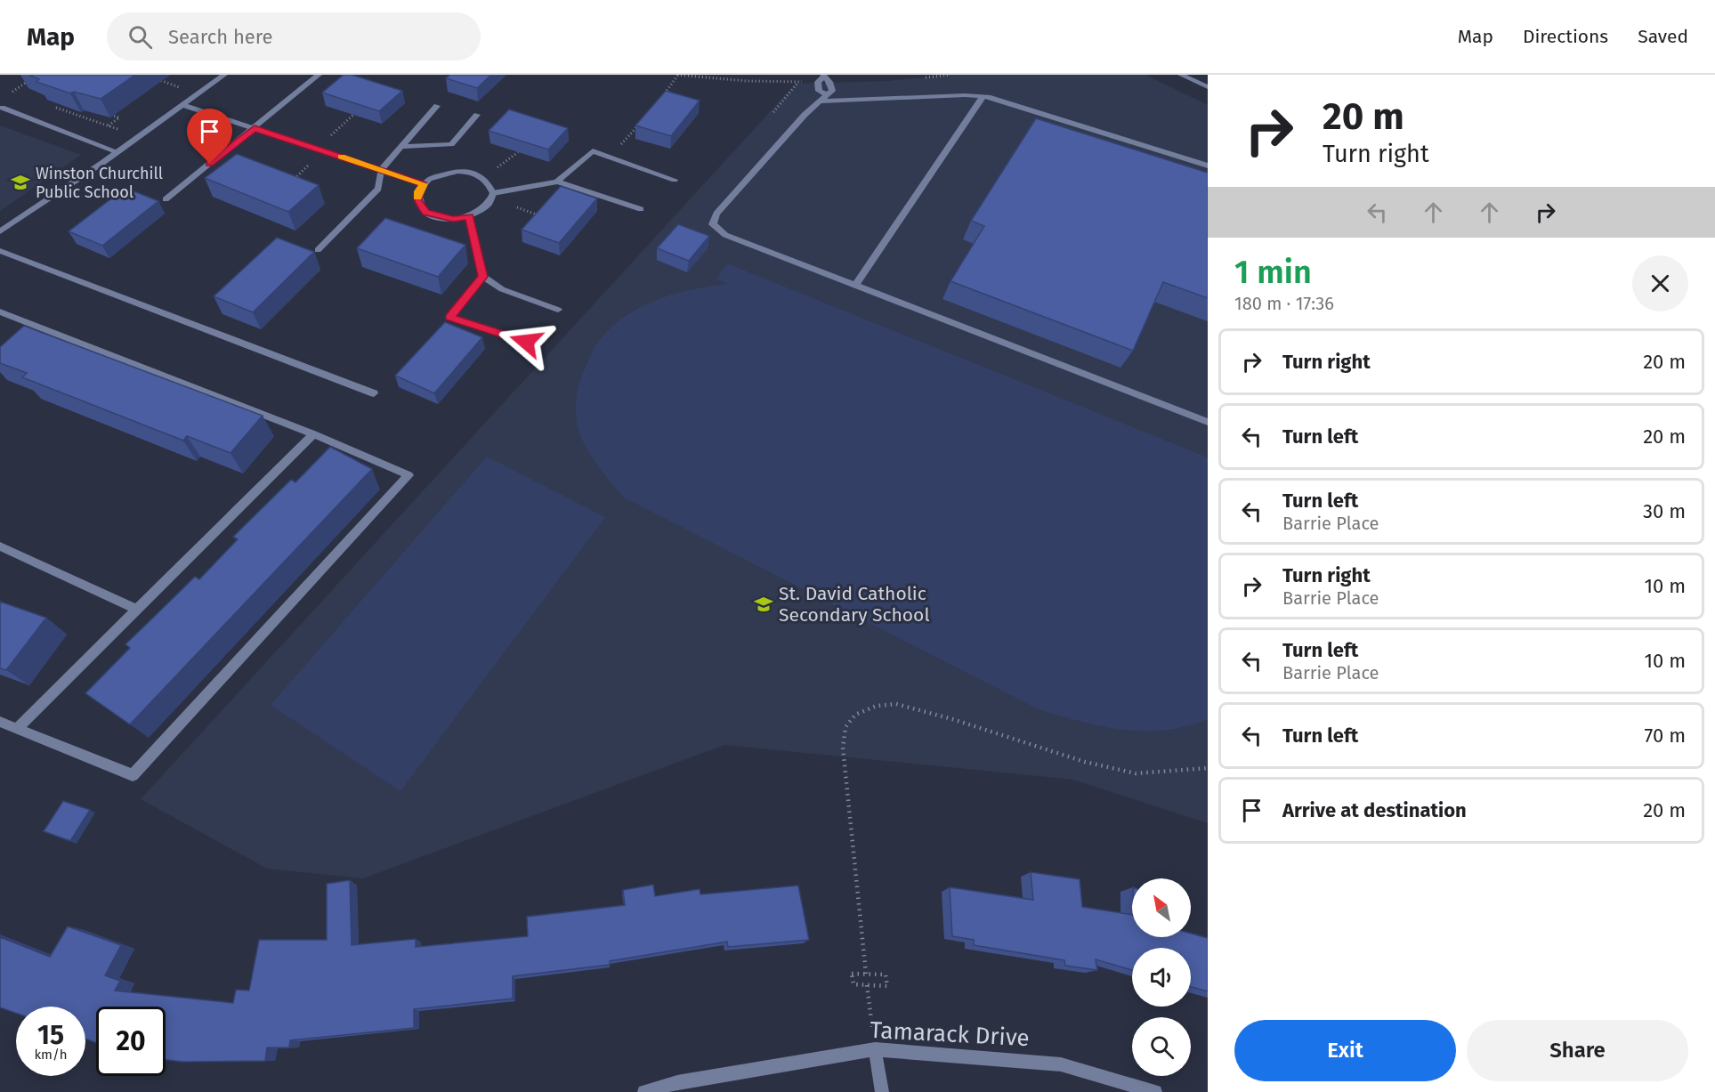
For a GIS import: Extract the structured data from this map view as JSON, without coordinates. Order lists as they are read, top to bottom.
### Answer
{
  "streets": {
    "street": ["Tamarack Drive"]
  },
  "places": {
    "school or university": ["Winston Churchill Public School", "St. David Catholic Secondary School"]
  },
  "north": "top left",
  "page": {
    "header": "Map",
    "search": "Search here",
    "nav": ["Map", "Directions", "Saved"],
    "turn": ["20 m", "Turn right"],
    "heading": ["1 min", "180 m · 17:36"],
    "list": [
      {
        "name": "Turn right",
        "value": "20 m"
      },
      {
        "name": "Turn left",
        "value": "20 m"
      },
      {
        "name": "Turn left",
        "note": "Barrie Place",
        "value": "30 m"
      },
      {
        "name": "Turn right",
        "note": "Barrie Place",
        "value": "10 m"
      },
      {
        "name": "Turn left",
        "note": "Barrie Place",
        "value": "10 m"
      },
      {
        "name": "Turn left",
        "value": "70 m"
      },
      {
        "name": "Arrive at destination",
        "value": "20 m"
      }
    ],
    "speed": "15 km/h",
    "limit": "20",
    "buttons": ["Exit", "Share"]
  }
}
